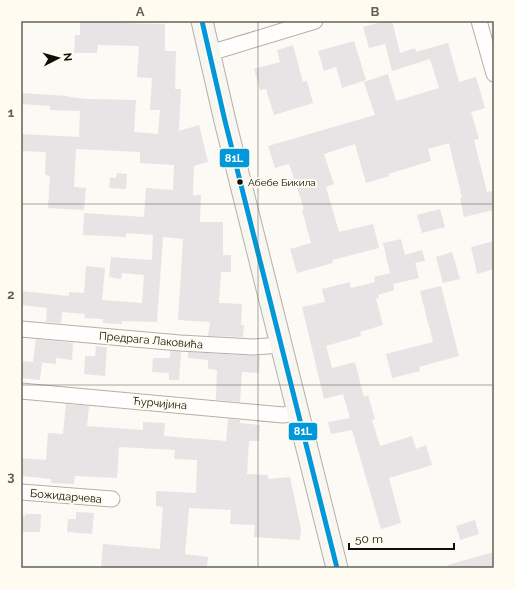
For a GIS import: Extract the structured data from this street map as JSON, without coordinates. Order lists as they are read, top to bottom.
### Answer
{
  "streets": {
    "street": ["Предрага Лаковића", "Ћурчијина", "Божидарчева"]
  },
  "places": ["Абебе Бикила"],
  "lines": ["transit line 81L"],
  "scale_bar": "50 m",
  "north": "right",
  "grid": {
    "columns": ["A", "B"],
    "rows": ["1", "2", "3"]
  }
}
